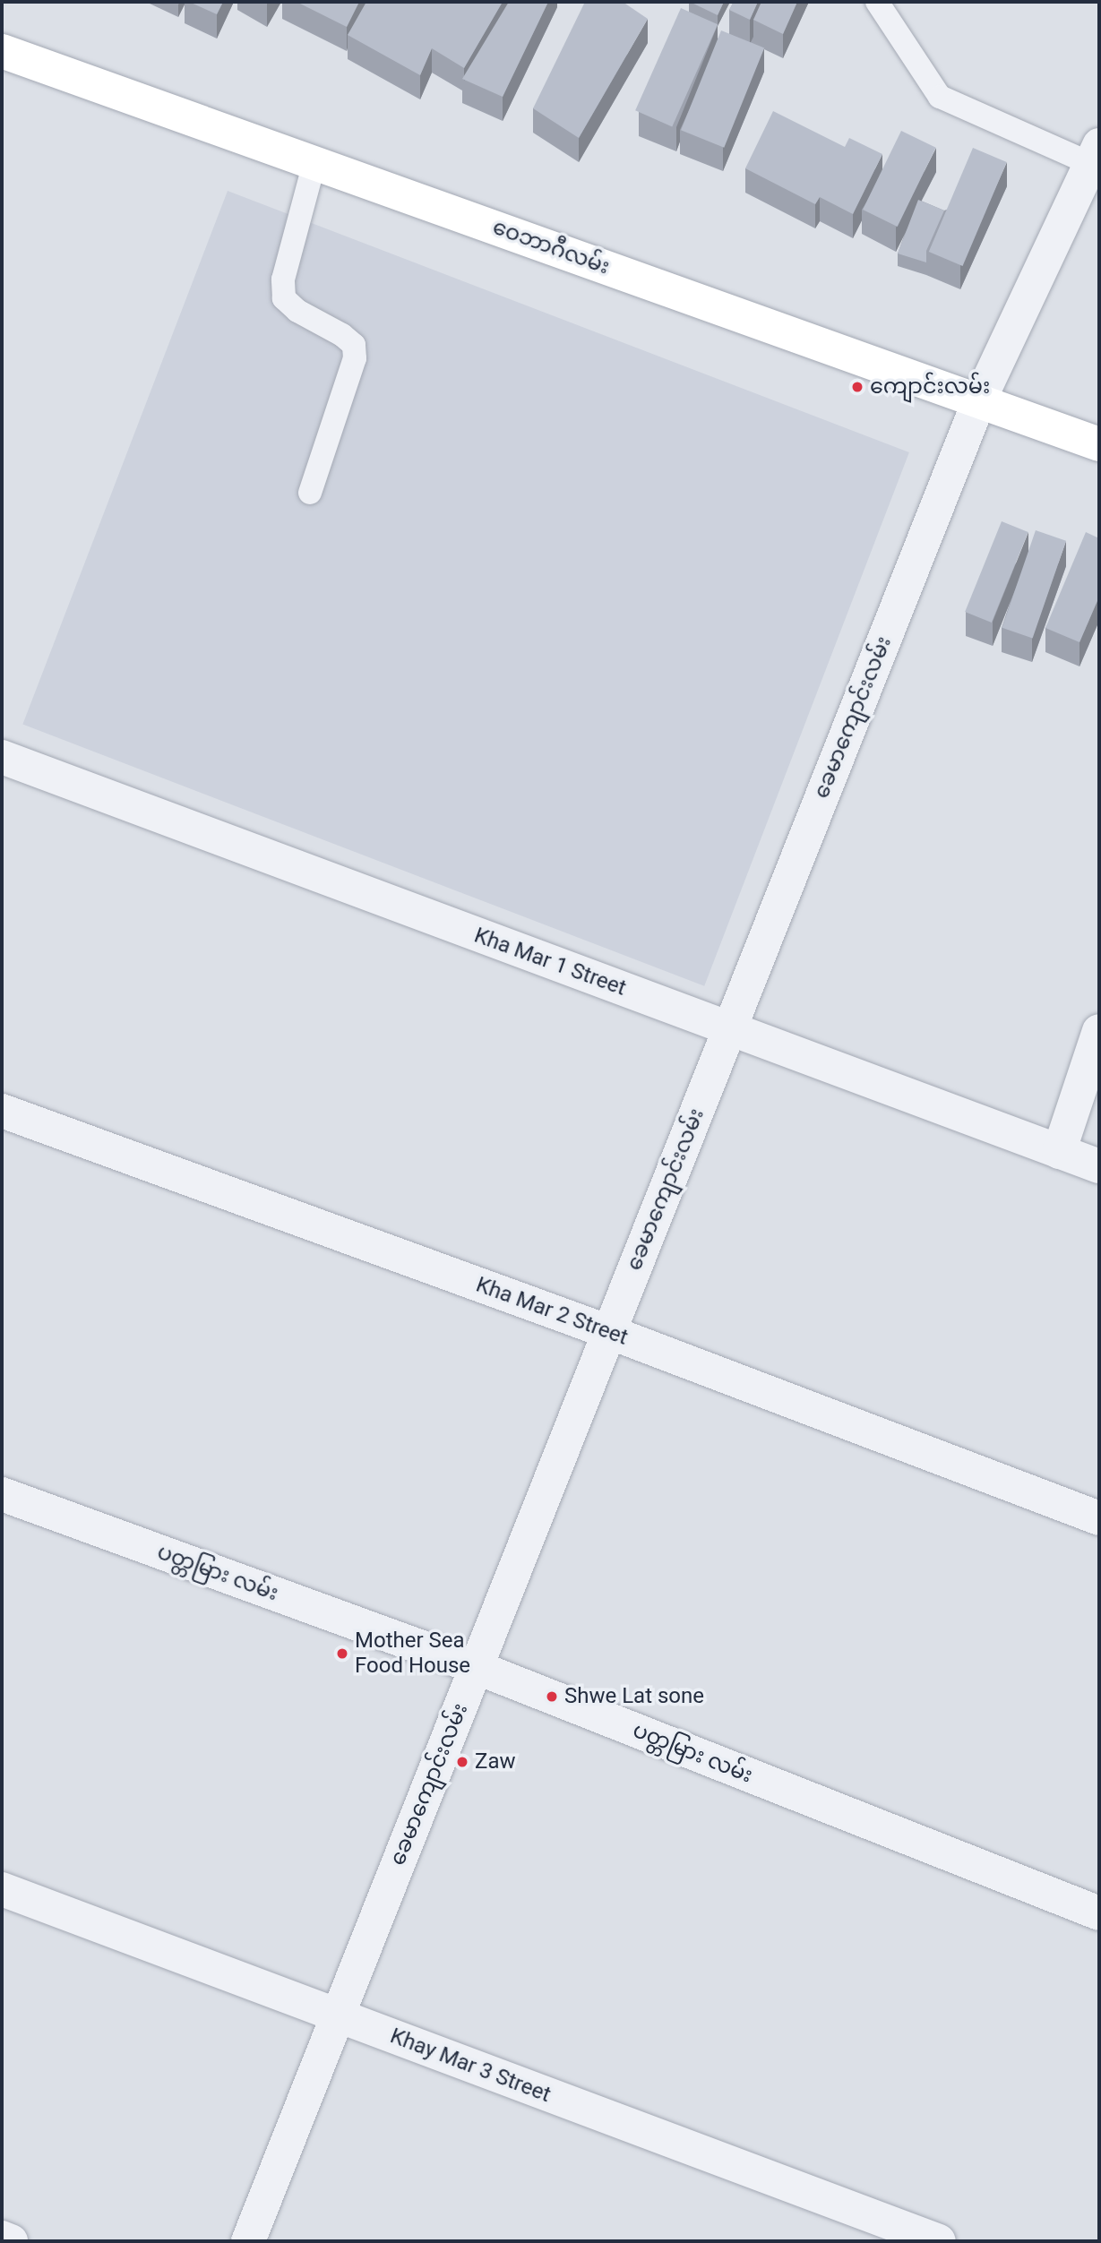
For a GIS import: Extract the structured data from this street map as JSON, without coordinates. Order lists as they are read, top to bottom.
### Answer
{
  "streets": {
    "main road": ["ဝေဘာဂီလမ်း"],
    "street": [
      "ခေမာကျောင်းလမ်း",
      "Kha Mar 1 Street",
      "Kha Mar 2 Street",
      "ပတ္တမြား လမ်း",
      "Khay Mar 3 Street"
    ]
  },
  "crossings": [
    ["ဝေဘာဂီလမ်း", "ခေမာကျောင်းလမ်း"],
    ["ခေမာကျောင်းလမ်း", "Kha Mar 1 Street"],
    ["ခေမာကျောင်းလမ်း", "Kha Mar 2 Street"],
    ["ခေမာကျောင်းလမ်း", "ပတ္တမြား လမ်း"],
    ["ခေမာကျောင်းလမ်း", "Khay Mar 3 Street"]
  ],
  "places": [
    "ကျောင်းလမ်း",
    "Mother Sea Food House",
    "Shwe Lat sone",
    "Zaw"
  ]
}
